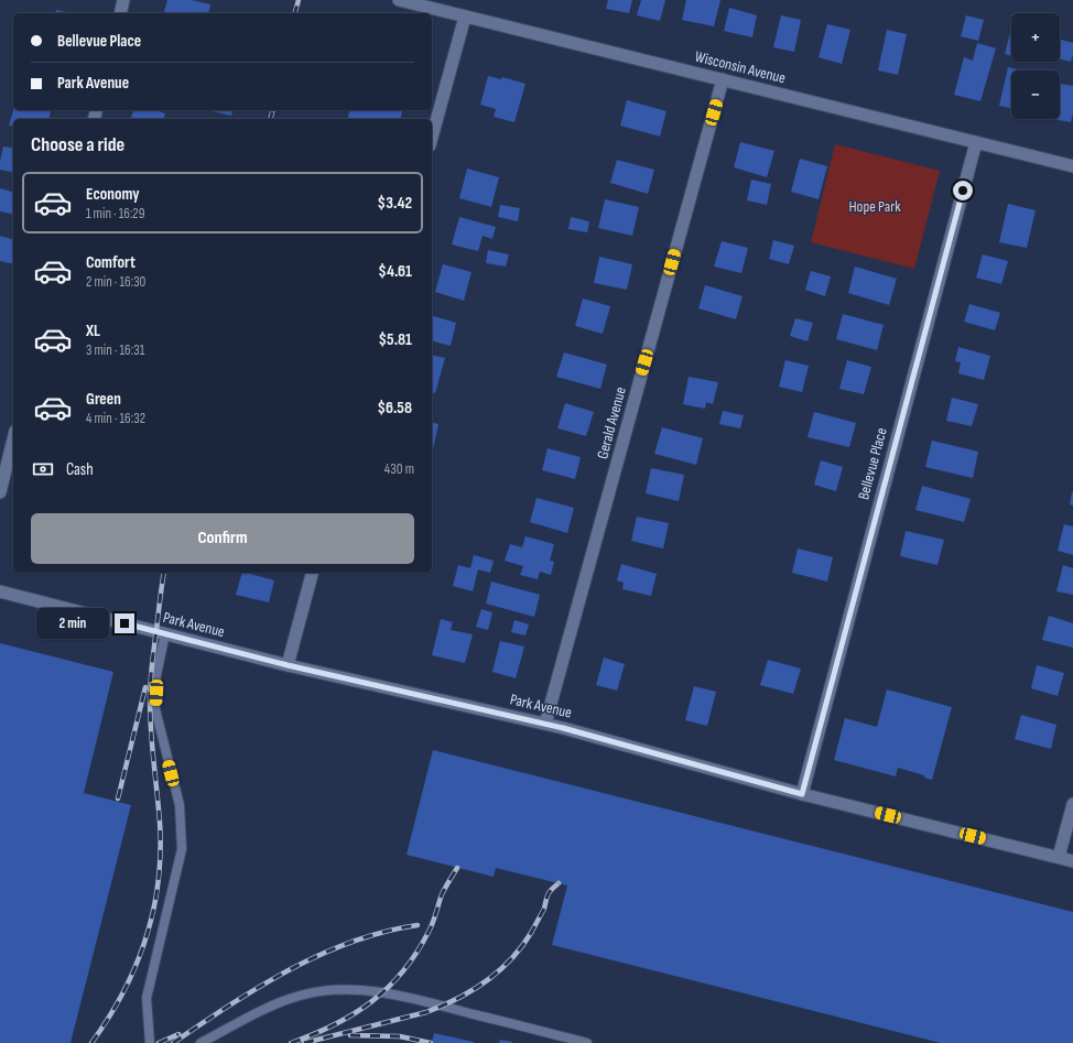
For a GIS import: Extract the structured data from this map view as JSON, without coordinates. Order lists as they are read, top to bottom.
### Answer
{
  "streets": {
    "street": [
      "Wisconsin Avenue",
      "Gerald Avenue",
      "Bellevue Place",
      "Park Avenue"
    ]
  },
  "crossings": [
    ["Wisconsin Avenue", "Gerald Avenue"],
    ["Wisconsin Avenue", "Bellevue Place"],
    ["Gerald Avenue", "Park Avenue"],
    ["Bellevue Place", "Park Avenue"]
  ],
  "parks": ["Hope Park"],
  "page": {
    "map_buttons": ["+", "−"],
    "banner": ["Bellevue Place", "Park Avenue"],
    "heading": "Choose a ride",
    "list": [
      {
        "name": "Economy",
        "note": "1 min · 16:29",
        "value": "$3.42"
      },
      {
        "name": "Comfort",
        "note": "2 min · 16:30",
        "value": "$4.61"
      },
      {
        "name": "XL",
        "note": "3 min · 16:31",
        "value": "$5.81"
      },
      {
        "name": "Green",
        "note": "4 min · 16:32",
        "value": "$6.58"
      }
    ],
    "pay": ["Cash", "430 m"],
    "buttons": "Confirm",
    "bubble": "2 min"
  }
}
